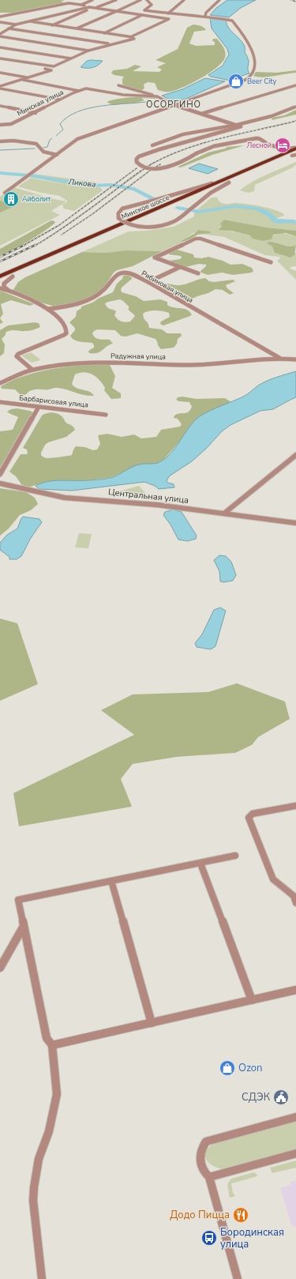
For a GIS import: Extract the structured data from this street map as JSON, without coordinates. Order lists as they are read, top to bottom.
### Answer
{
  "streets": {
    "highway": ["Минское шоссе"],
    "street": [
      "Минская улица",
      "Рябиновая улица",
      "Радужная улица",
      "Барбарисовая улица",
      "Центральная улица"
    ]
  },
  "crossings": [
    ["Рябиновая улица", "Радужная улица"]
  ],
  "districts": ["ОСОРГИНО"],
  "water": ["Ликова"],
  "places": {
    "shop": ["Beer City", "Ozon"],
    "hotel": ["Лесной"],
    "building": ["Айболит"],
    "public building": ["СДЭК"],
    "restaurant": ["Додо Пицца"],
    "bus stop": ["Бородинская улица"]
  }
}
